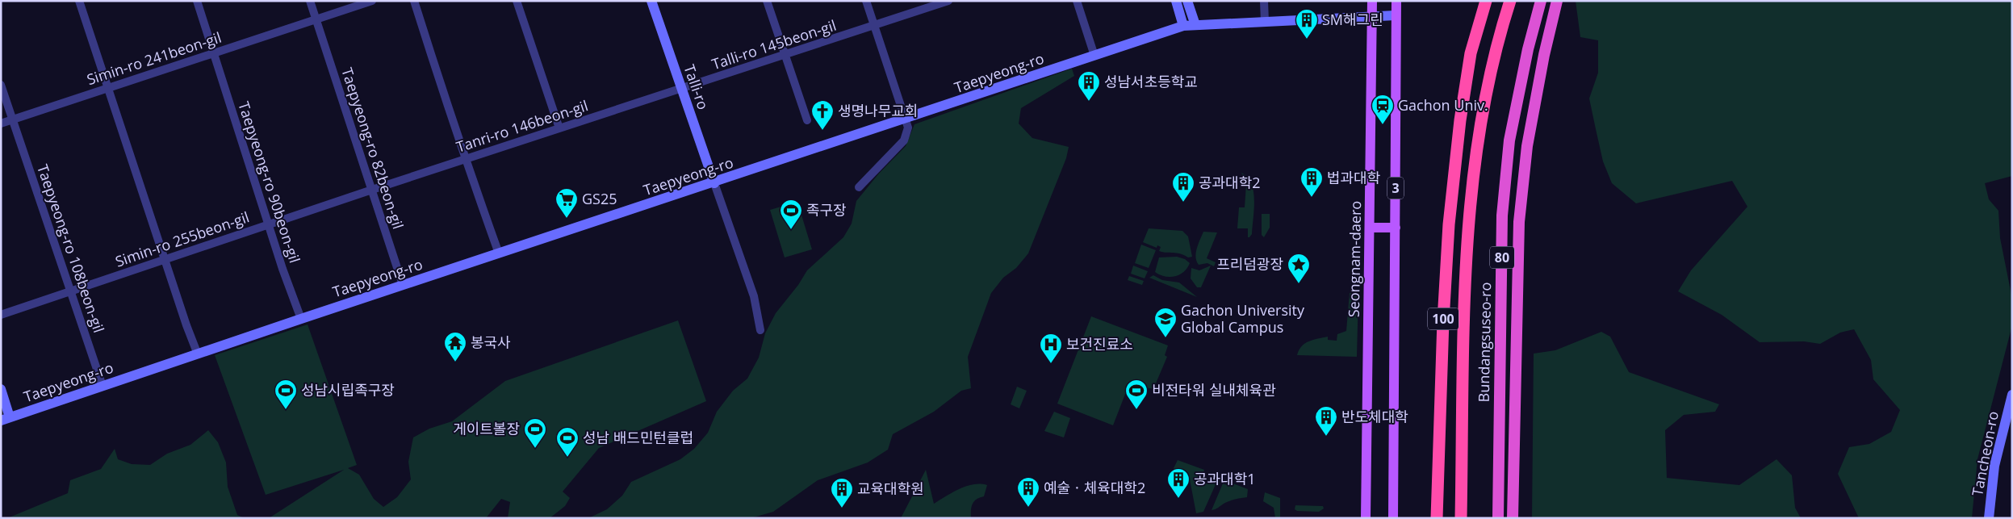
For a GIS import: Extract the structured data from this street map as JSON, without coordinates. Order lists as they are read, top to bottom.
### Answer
{
  "streets": {
    "highway": ["80", "100", "Bundangsuseo-ro"],
    "main road": [
      "Taepyeong-ro",
      "Talli-ro",
      "3",
      "Seongnam-daero",
      "Tancheon-ro"
    ],
    "street": [
      "Talli-ro 145beon-gil",
      "Simin-ro 241beon-gil",
      "Tanri-ro 146beon-gil",
      "Taepyeong-ro 82beon-gil",
      "Taepyeong-ro 90beon-gil",
      "Simin-ro 255beon-gil",
      "Taepyeong-ro 108beon-gil"
    ]
  },
  "crossings": [
    ["Talli-ro 145beon-gil", "Talli-ro"],
    ["Talli-ro 145beon-gil", "Tanri-ro 146beon-gil"],
    ["Simin-ro 241beon-gil", "Taepyeong-ro 82beon-gil"],
    ["Simin-ro 241beon-gil", "Taepyeong-ro 90beon-gil"],
    ["Simin-ro 241beon-gil", "Taepyeong-ro 108beon-gil"],
    ["Taepyeong-ro", "Talli-ro"],
    ["Taepyeong-ro", "Taepyeong-ro 82beon-gil"],
    ["Taepyeong-ro", "Taepyeong-ro 90beon-gil"],
    ["Taepyeong-ro", "3"],
    ["Taepyeong-ro", "Taepyeong-ro 108beon-gil"],
    ["Taepyeong-ro", "Seongnam-daero"],
    ["Talli-ro", "Tanri-ro 146beon-gil"],
    ["Tanri-ro 146beon-gil", "Taepyeong-ro 82beon-gil"],
    ["Tanri-ro 146beon-gil", "Simin-ro 255beon-gil"],
    ["Taepyeong-ro 82beon-gil", "Simin-ro 255beon-gil"],
    ["Taepyeong-ro 90beon-gil", "Simin-ro 255beon-gil"],
    ["Simin-ro 255beon-gil", "Taepyeong-ro 108beon-gil"]
  ],
  "places": {
    "building": [
      "SM해그린",
      "성남서초등학교",
      "법과대학",
      "공과대학2",
      "반도체대학",
      "공과대학1",
      "예술ㆍ체육대학2",
      "교육대학원"
    ],
    "station": ["Gachon Univ."],
    "church": ["생명나무교회"],
    "supermarket": ["GS25"],
    "sports": [
      "족구장",
      "성남시립족구장",
      "비전타워 실내체육관",
      "게이트볼장",
      "성남 배드민턴클럽"
    ],
    "place": ["프리덤광장"],
    "school or university": ["Gachon University Global Campus"],
    "temple": ["봉국사"],
    "hospital": ["보건진료소"]
  }
}
